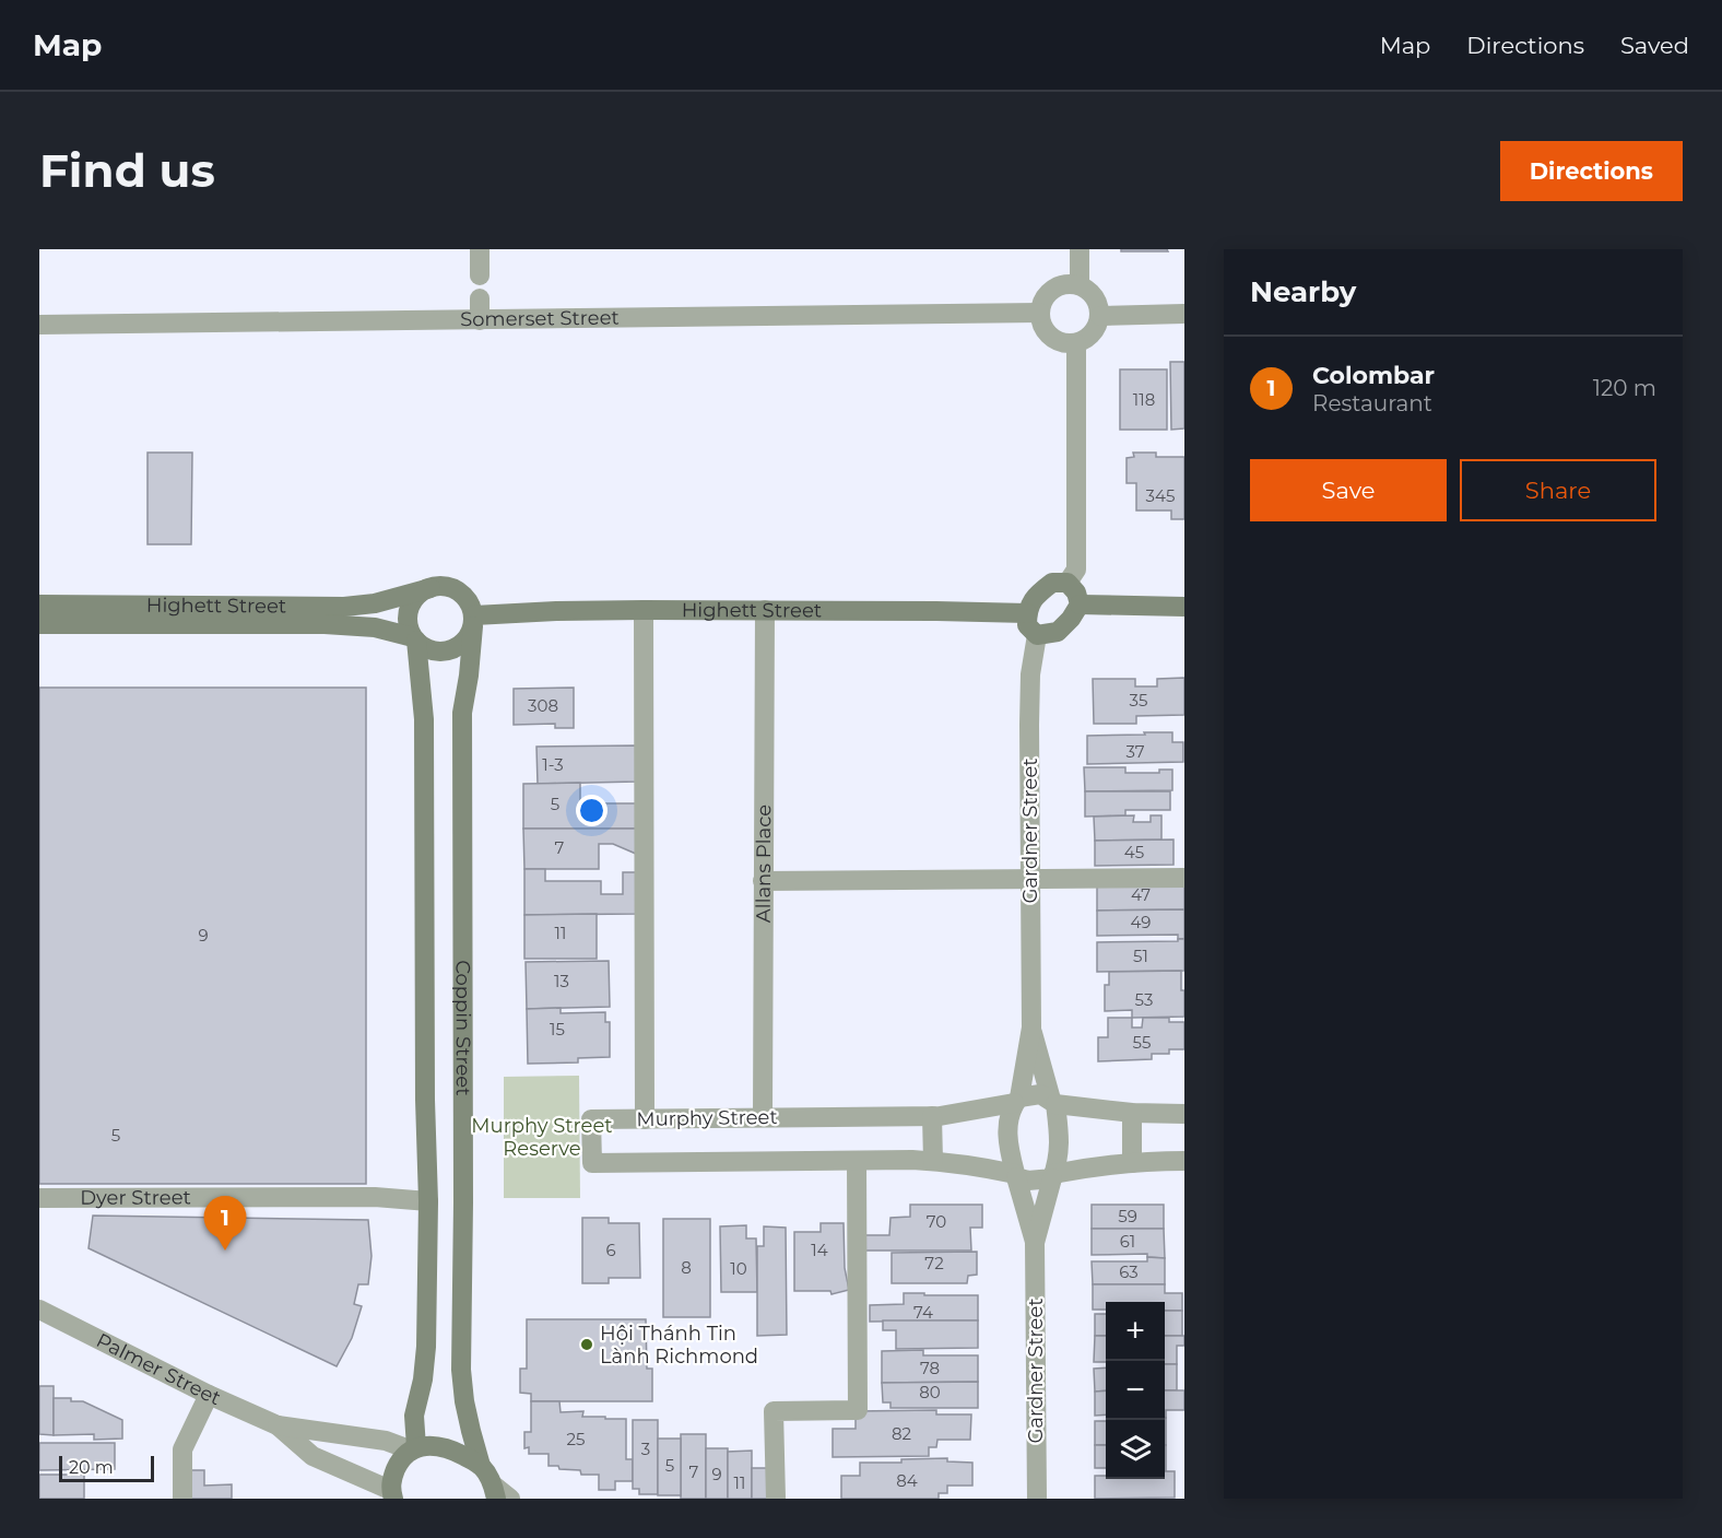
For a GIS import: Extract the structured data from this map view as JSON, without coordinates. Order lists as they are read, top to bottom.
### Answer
{
  "streets": {
    "street": [
      "Somerset Street",
      "Highett Street",
      "Gardner Street",
      "Allans Place",
      "Coppin Street",
      "Murphy Street",
      "Dyer Street",
      "Palmer Street"
    ]
  },
  "crossings": [
    ["Highett Street", "Gardner Street"],
    ["Highett Street", "Allans Place"],
    ["Highett Street", "Coppin Street"],
    ["Gardner Street", "Murphy Street"],
    ["Allans Place", "Murphy Street"],
    ["Coppin Street", "Dyer Street"],
    ["Coppin Street", "Palmer Street"]
  ],
  "parks": ["Murphy Street Reserve"],
  "places": ["Hội Thánh Tin Lành Richmond"],
  "house_numbers": [
    "118",
    "345",
    "35",
    "308",
    "37",
    "1-3",
    "5",
    "7",
    "45",
    "47",
    "49",
    "11",
    "9",
    "51",
    "13",
    "53",
    "15",
    "55",
    "5",
    "59",
    "70",
    "61",
    "6",
    "14",
    "72",
    "8",
    "10",
    "63",
    "74",
    "78",
    "80",
    "82",
    "25",
    "3",
    "5",
    "7",
    "9",
    "84",
    "11"
  ],
  "scale_bar": "20 m",
  "page": {
    "header": "Map",
    "nav": ["Map", "Directions", "Saved"],
    "buttons": [
      "Directions",
      ["Save", "Share"]
    ],
    "title": "Find us",
    "heading": "Nearby",
    "list": [
      {
        "mark": "1",
        "name": "Colombar",
        "note": "Restaurant",
        "value": "120 m"
      }
    ],
    "pins": "1",
    "map_buttons": ["+", "−"],
    "scale": "20 m"
  }
}
